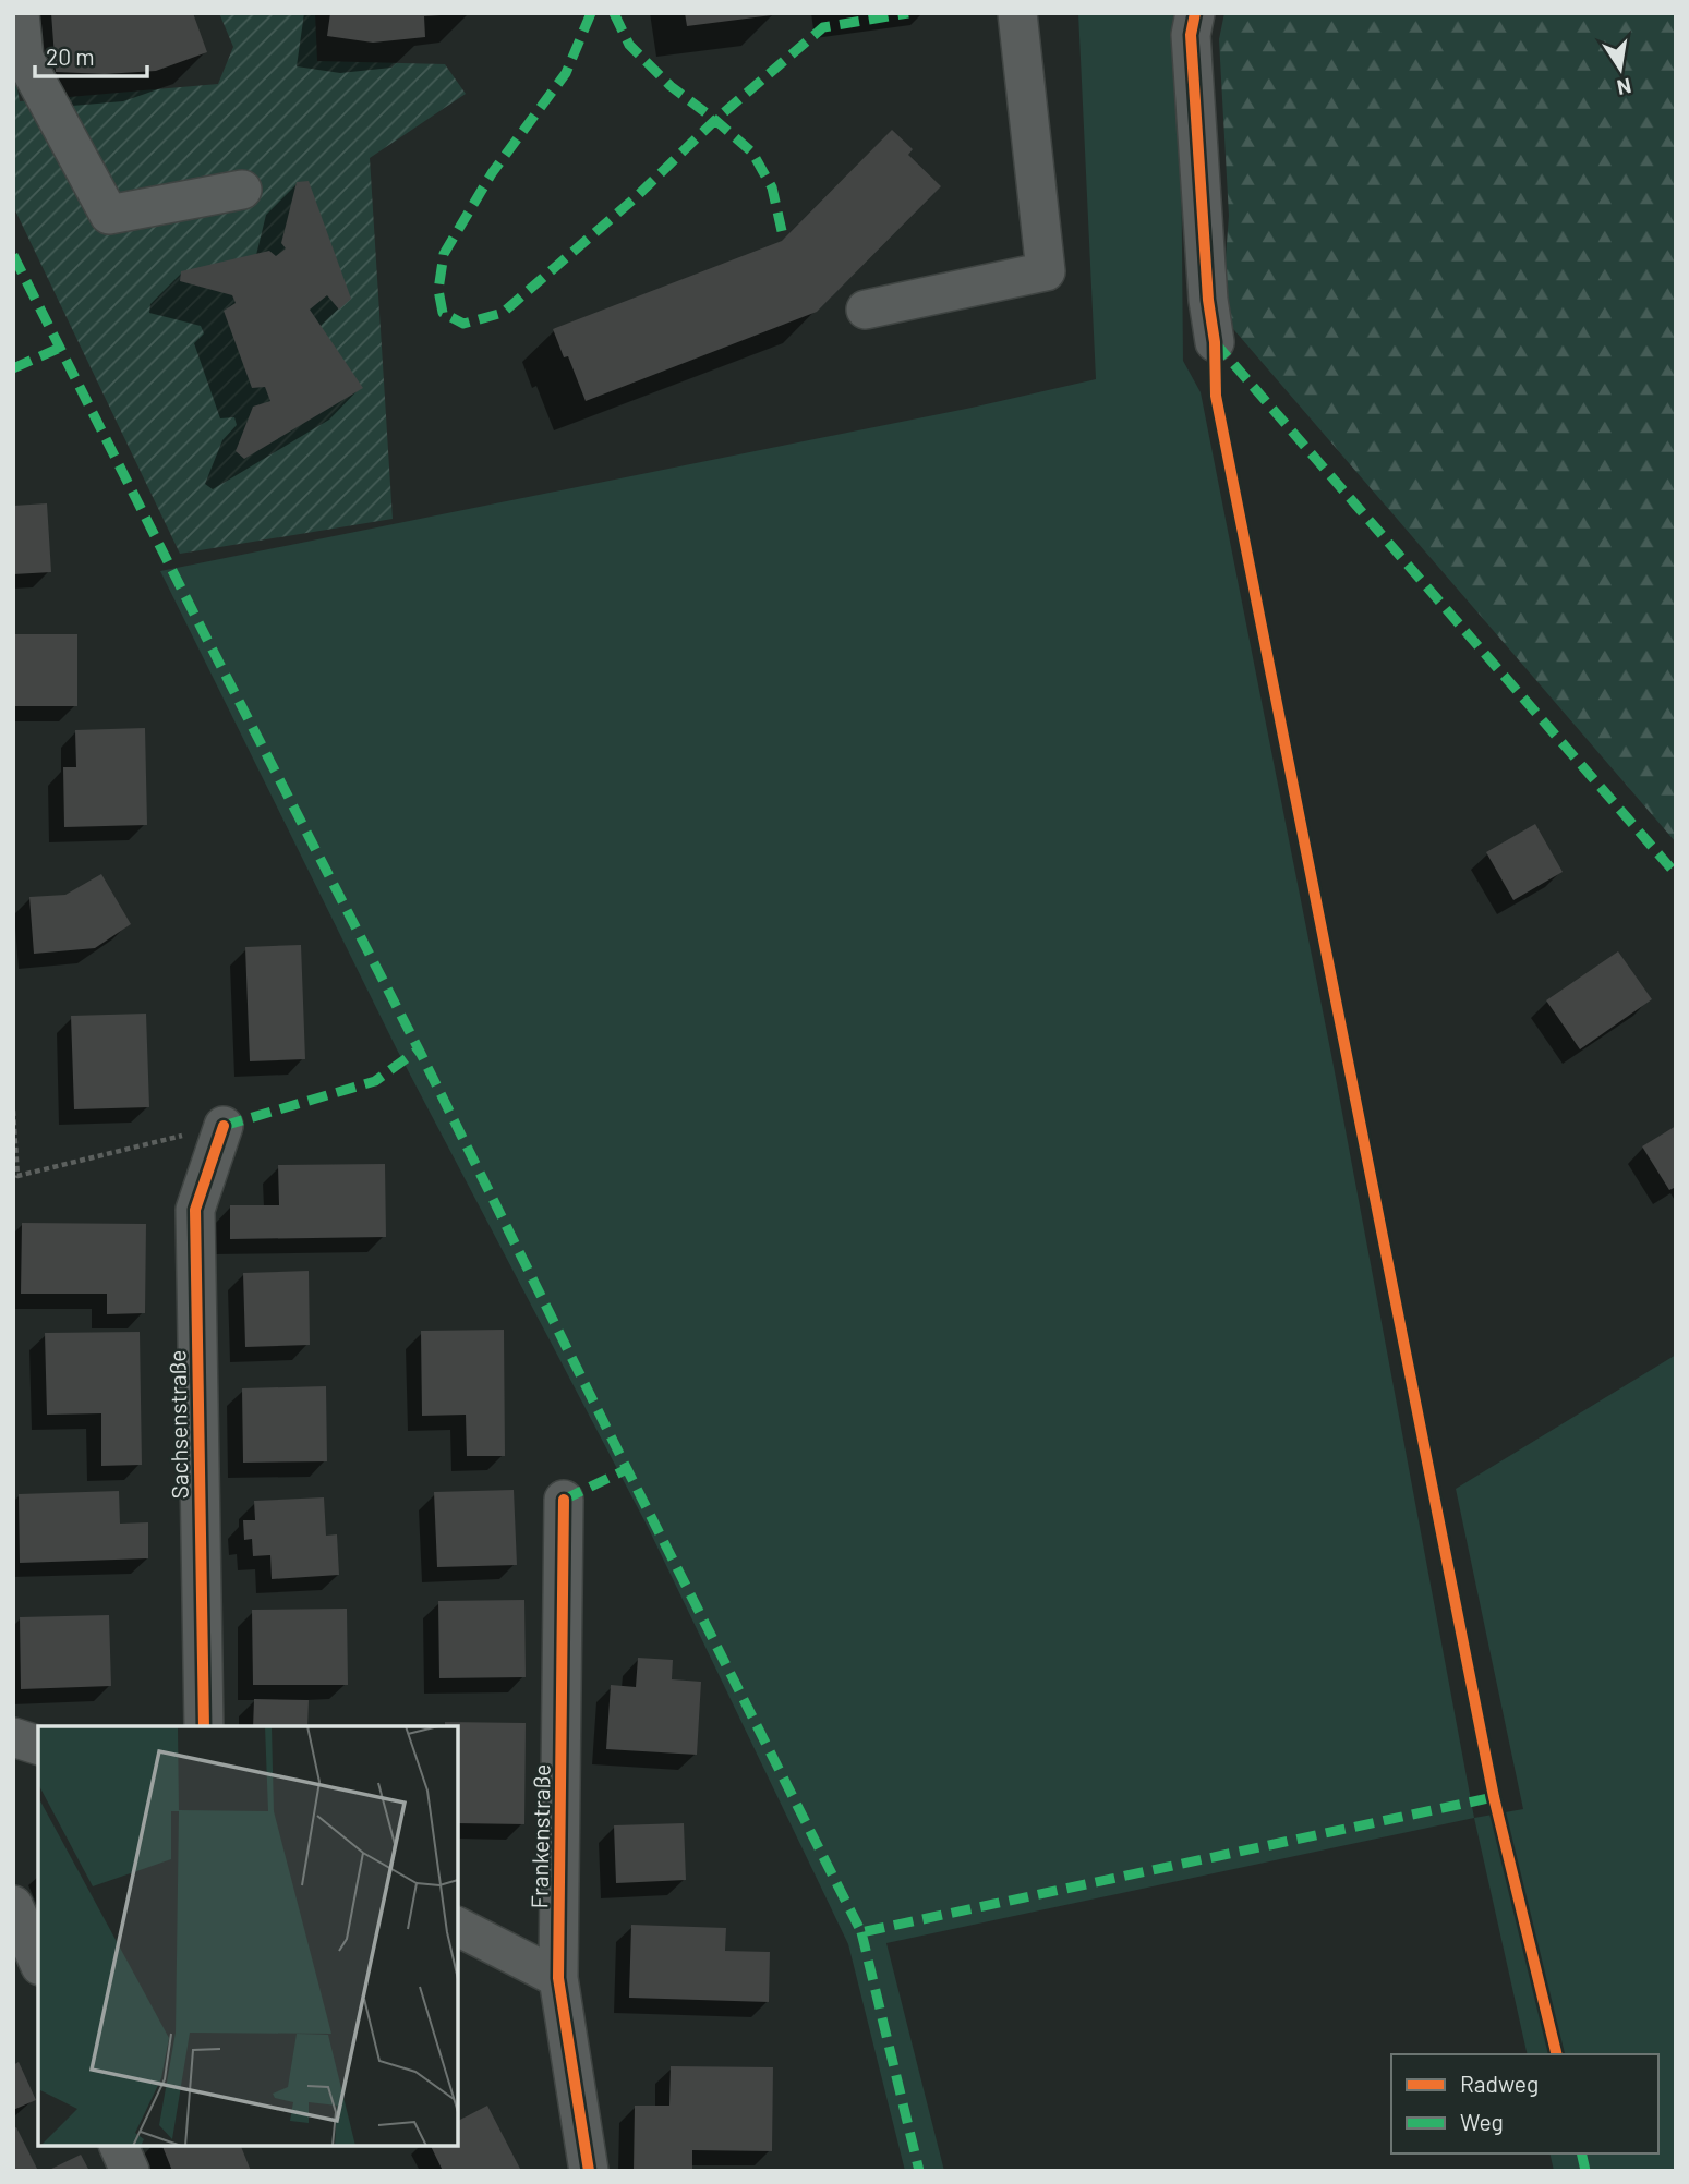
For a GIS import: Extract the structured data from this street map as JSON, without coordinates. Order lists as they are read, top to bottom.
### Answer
{
  "streets": {
    "street": ["Sachsenstraße", "Frankenstraße"]
  },
  "legend": ["Radweg", "Weg"],
  "scale_bar": "20 m",
  "north": "bottom"
}
